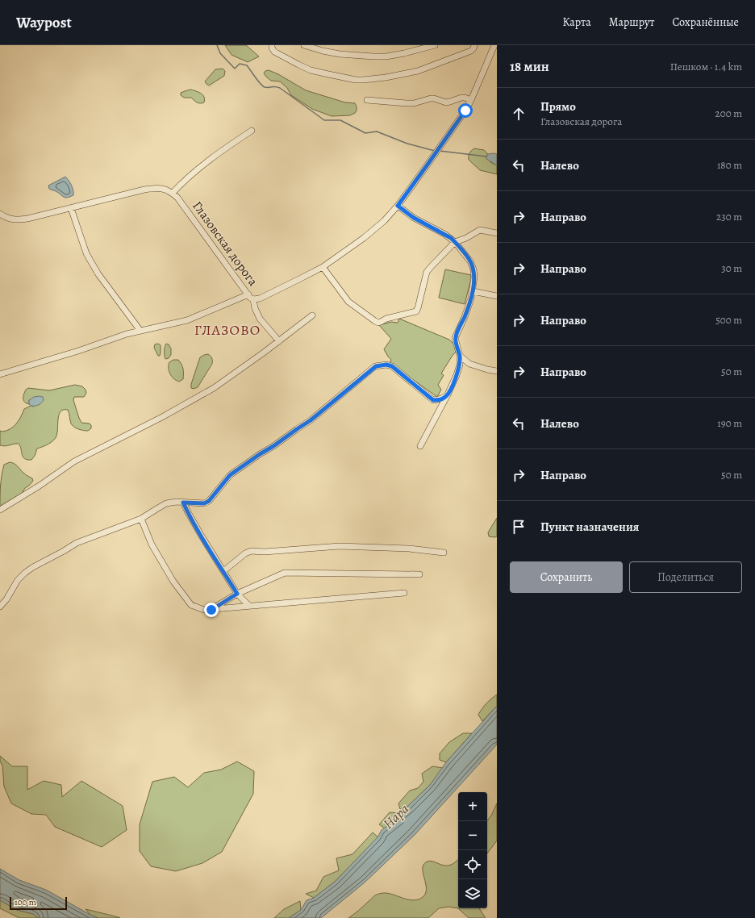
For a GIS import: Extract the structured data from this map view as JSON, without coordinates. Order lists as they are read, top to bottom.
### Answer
{
  "streets": {
    "street": ["Глазовская дорога"]
  },
  "districts": ["ГЛАЗОВО"],
  "water": ["Нара"],
  "scale_bar": "100 m",
  "page": {
    "header": "Waypost",
    "nav": ["Карта", "Маршрут", "Сохранённые"],
    "heading": ["18 мин", "Пешком · 1.4 km"],
    "list": [
      ["Прямо", "Глазовская дорога", "200 m"],
      ["Налево", "180 m"],
      ["Направо", "230 m"],
      ["Направо", "30 m"],
      ["Направо", "500 m"],
      ["Направо", "50 m"],
      ["Налево", "190 m"],
      ["Направо", "50 m"],
      "Пункт назначения"
    ],
    "buttons": ["Сохранить", "Поделиться"],
    "map_buttons": ["+", "−"],
    "scale": "100 m"
  }
}
